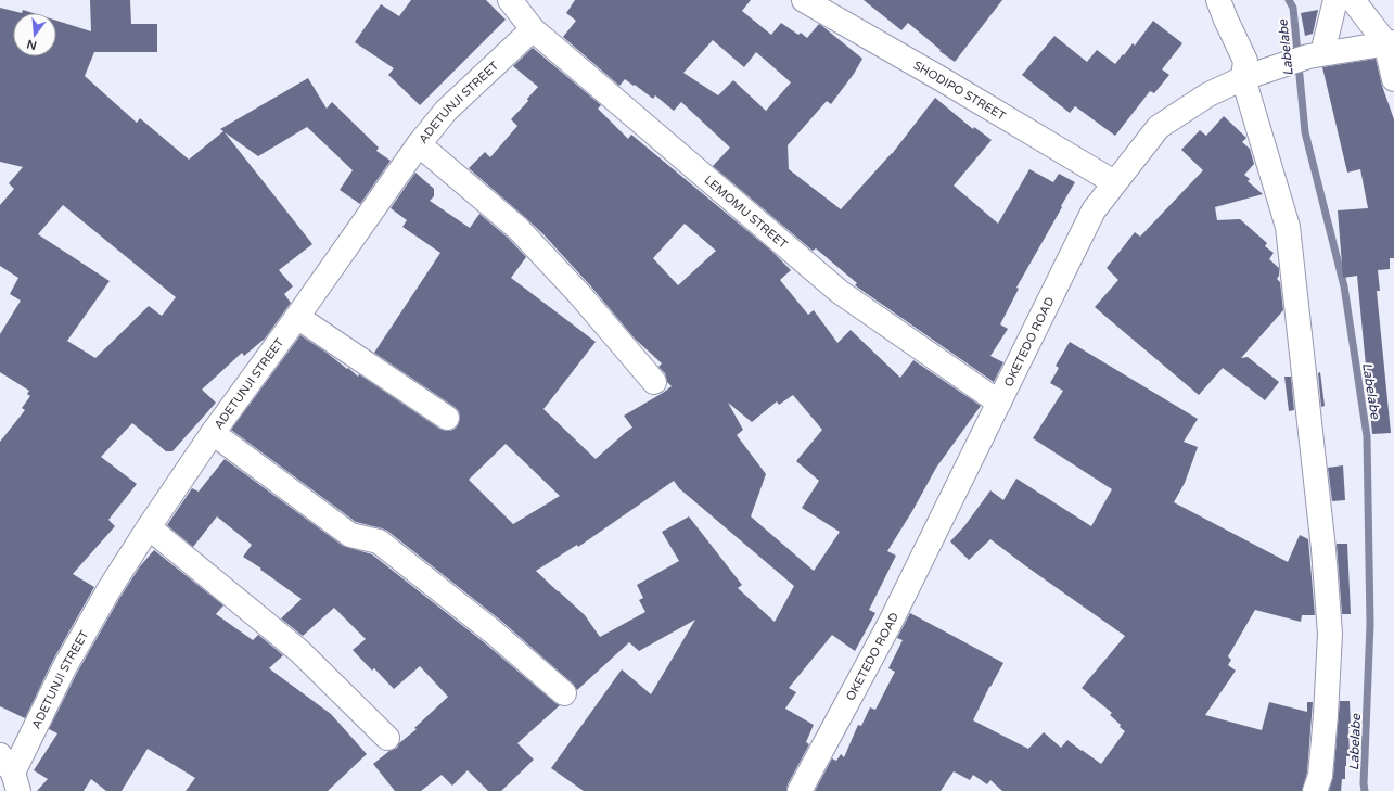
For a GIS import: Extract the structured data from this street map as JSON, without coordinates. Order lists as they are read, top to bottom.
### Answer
{
  "streets": {
    "street": [
      "SHODIPO STREET",
      "ADETUNJI STREET",
      "LEMOMU STREET",
      "OKETEDO ROAD"
    ]
  },
  "crossings": [
    ["SHODIPO STREET", "OKETEDO ROAD"],
    ["ADETUNJI STREET", "LEMOMU STREET"],
    ["LEMOMU STREET", "OKETEDO ROAD"]
  ],
  "water": ["Labelabe"],
  "north": "bottom"
}
